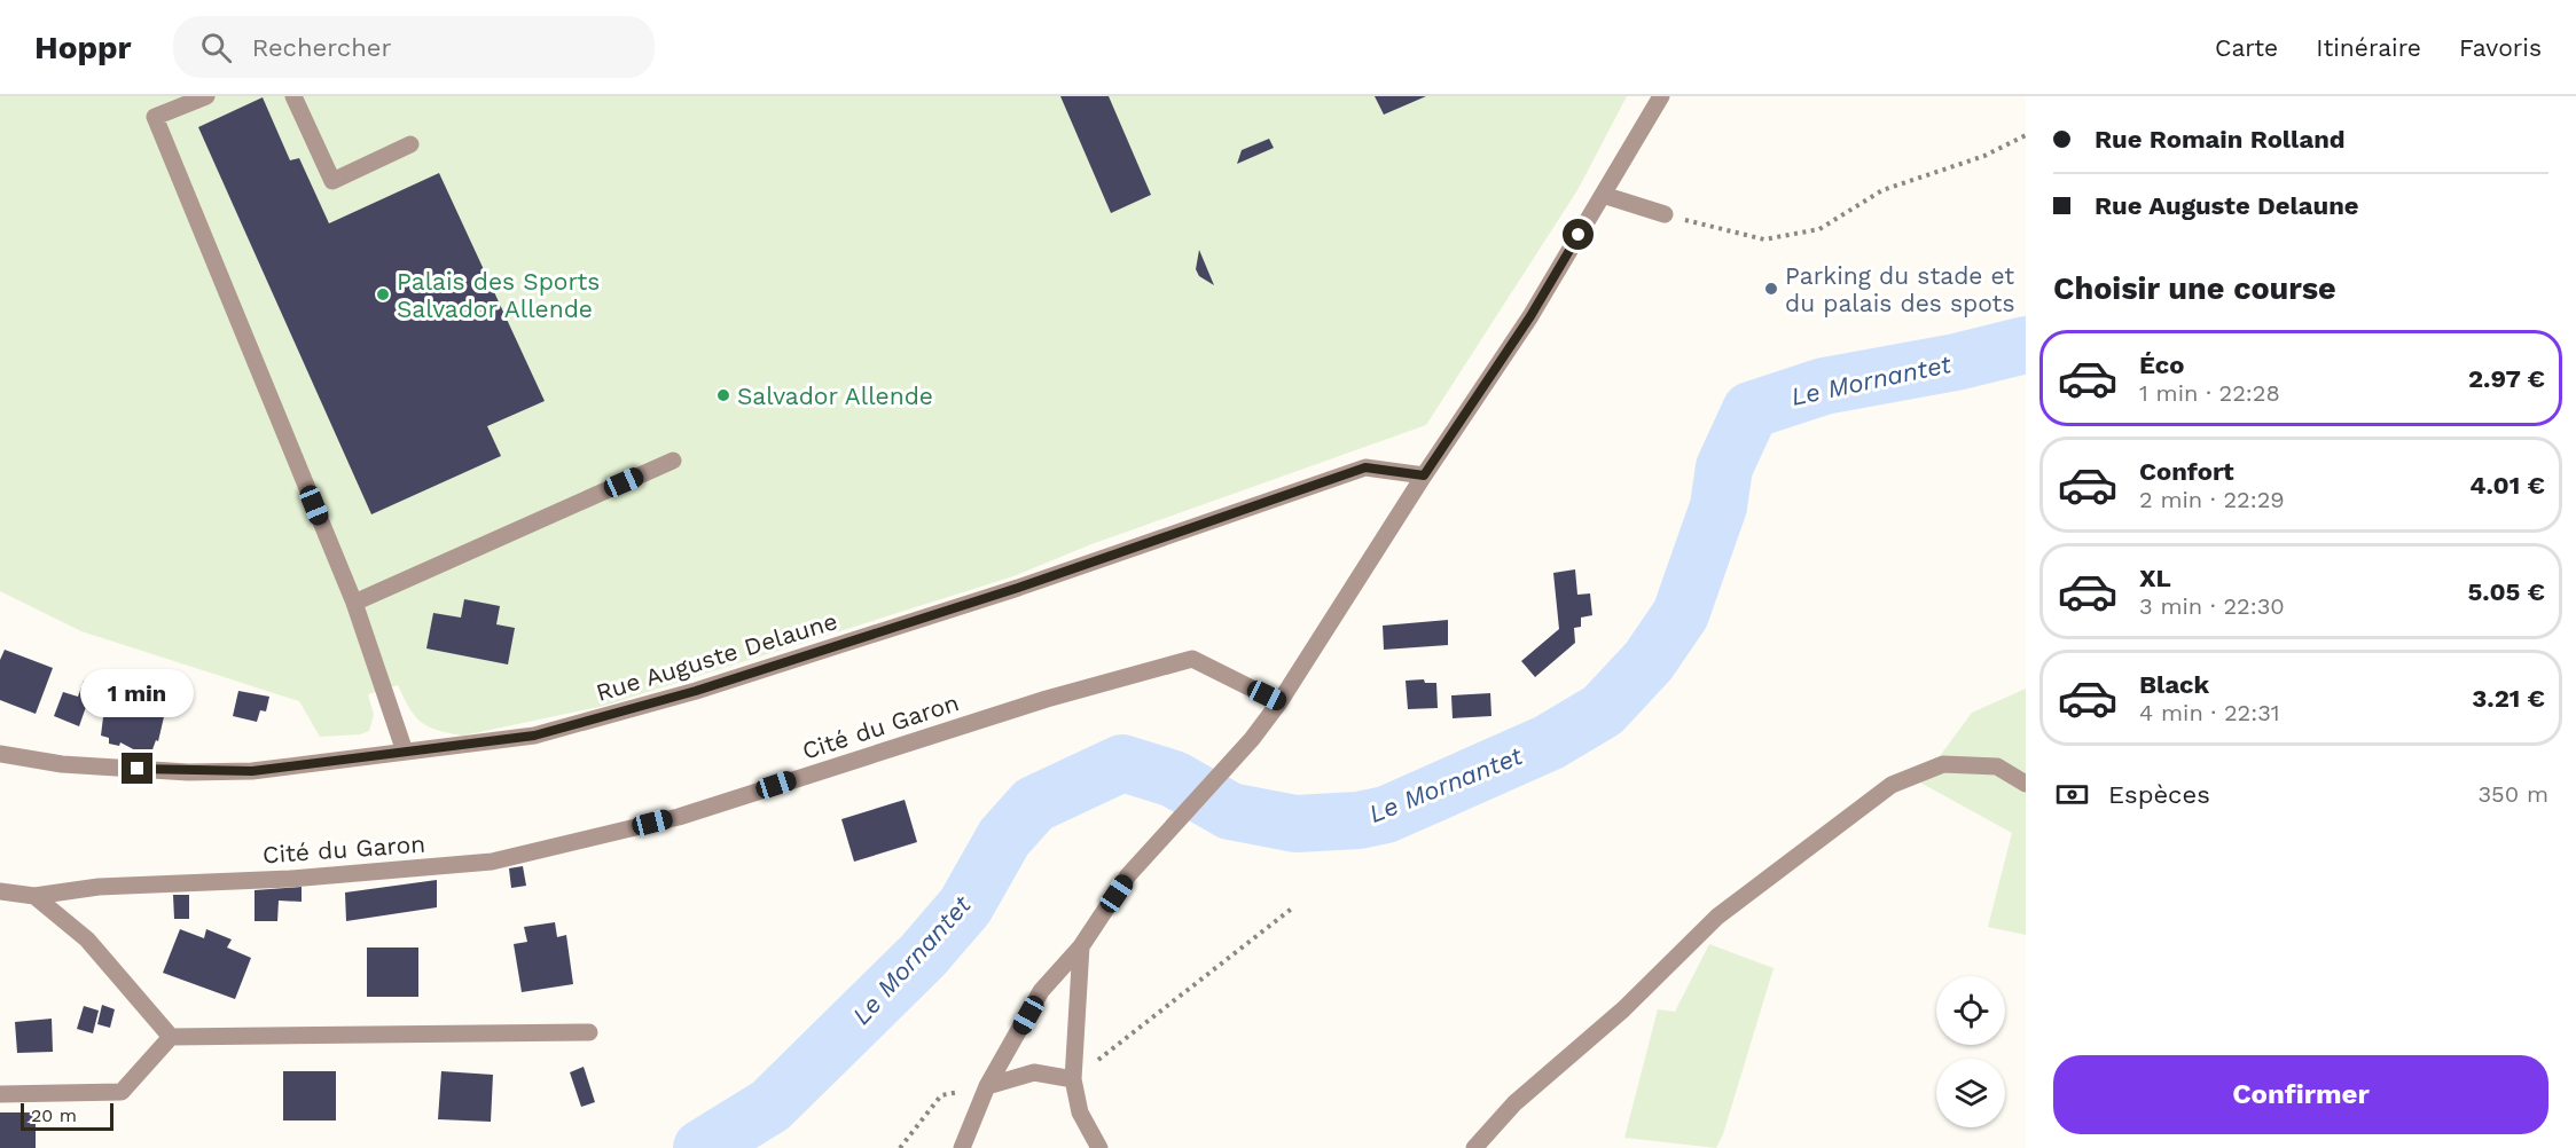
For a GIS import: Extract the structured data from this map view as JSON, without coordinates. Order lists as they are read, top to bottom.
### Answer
{
  "streets": {
    "street": ["Rue Auguste Delaune", "Cité du Garon"]
  },
  "water": ["Le Mornantet"],
  "places": ["Parking du stade et du palais des spots", "Palais des Sports Salvador Allende", "Salvador Allende"],
  "scale_bar": "20 m",
  "page": {
    "header": "Hoppr",
    "search": "Rechercher",
    "nav": ["Carte", "Itinéraire", "Favoris"],
    "banner": ["Rue Romain Rolland", "Rue Auguste Delaune"],
    "heading": "Choisir une course",
    "list": [
      {
        "name": "Éco",
        "note": "1 min · 22:28",
        "value": "2.97 €"
      },
      {
        "name": "Confort",
        "note": "2 min · 22:29",
        "value": "4.01 €"
      },
      {
        "name": "XL",
        "note": "3 min · 22:30",
        "value": "5.05 €"
      },
      {
        "name": "Black",
        "note": "4 min · 22:31",
        "value": "3.21 €"
      }
    ],
    "bubble": "1 min",
    "pay": ["Espèces", "350 m"],
    "buttons": "Confirmer",
    "scale": "20 m"
  }
}
